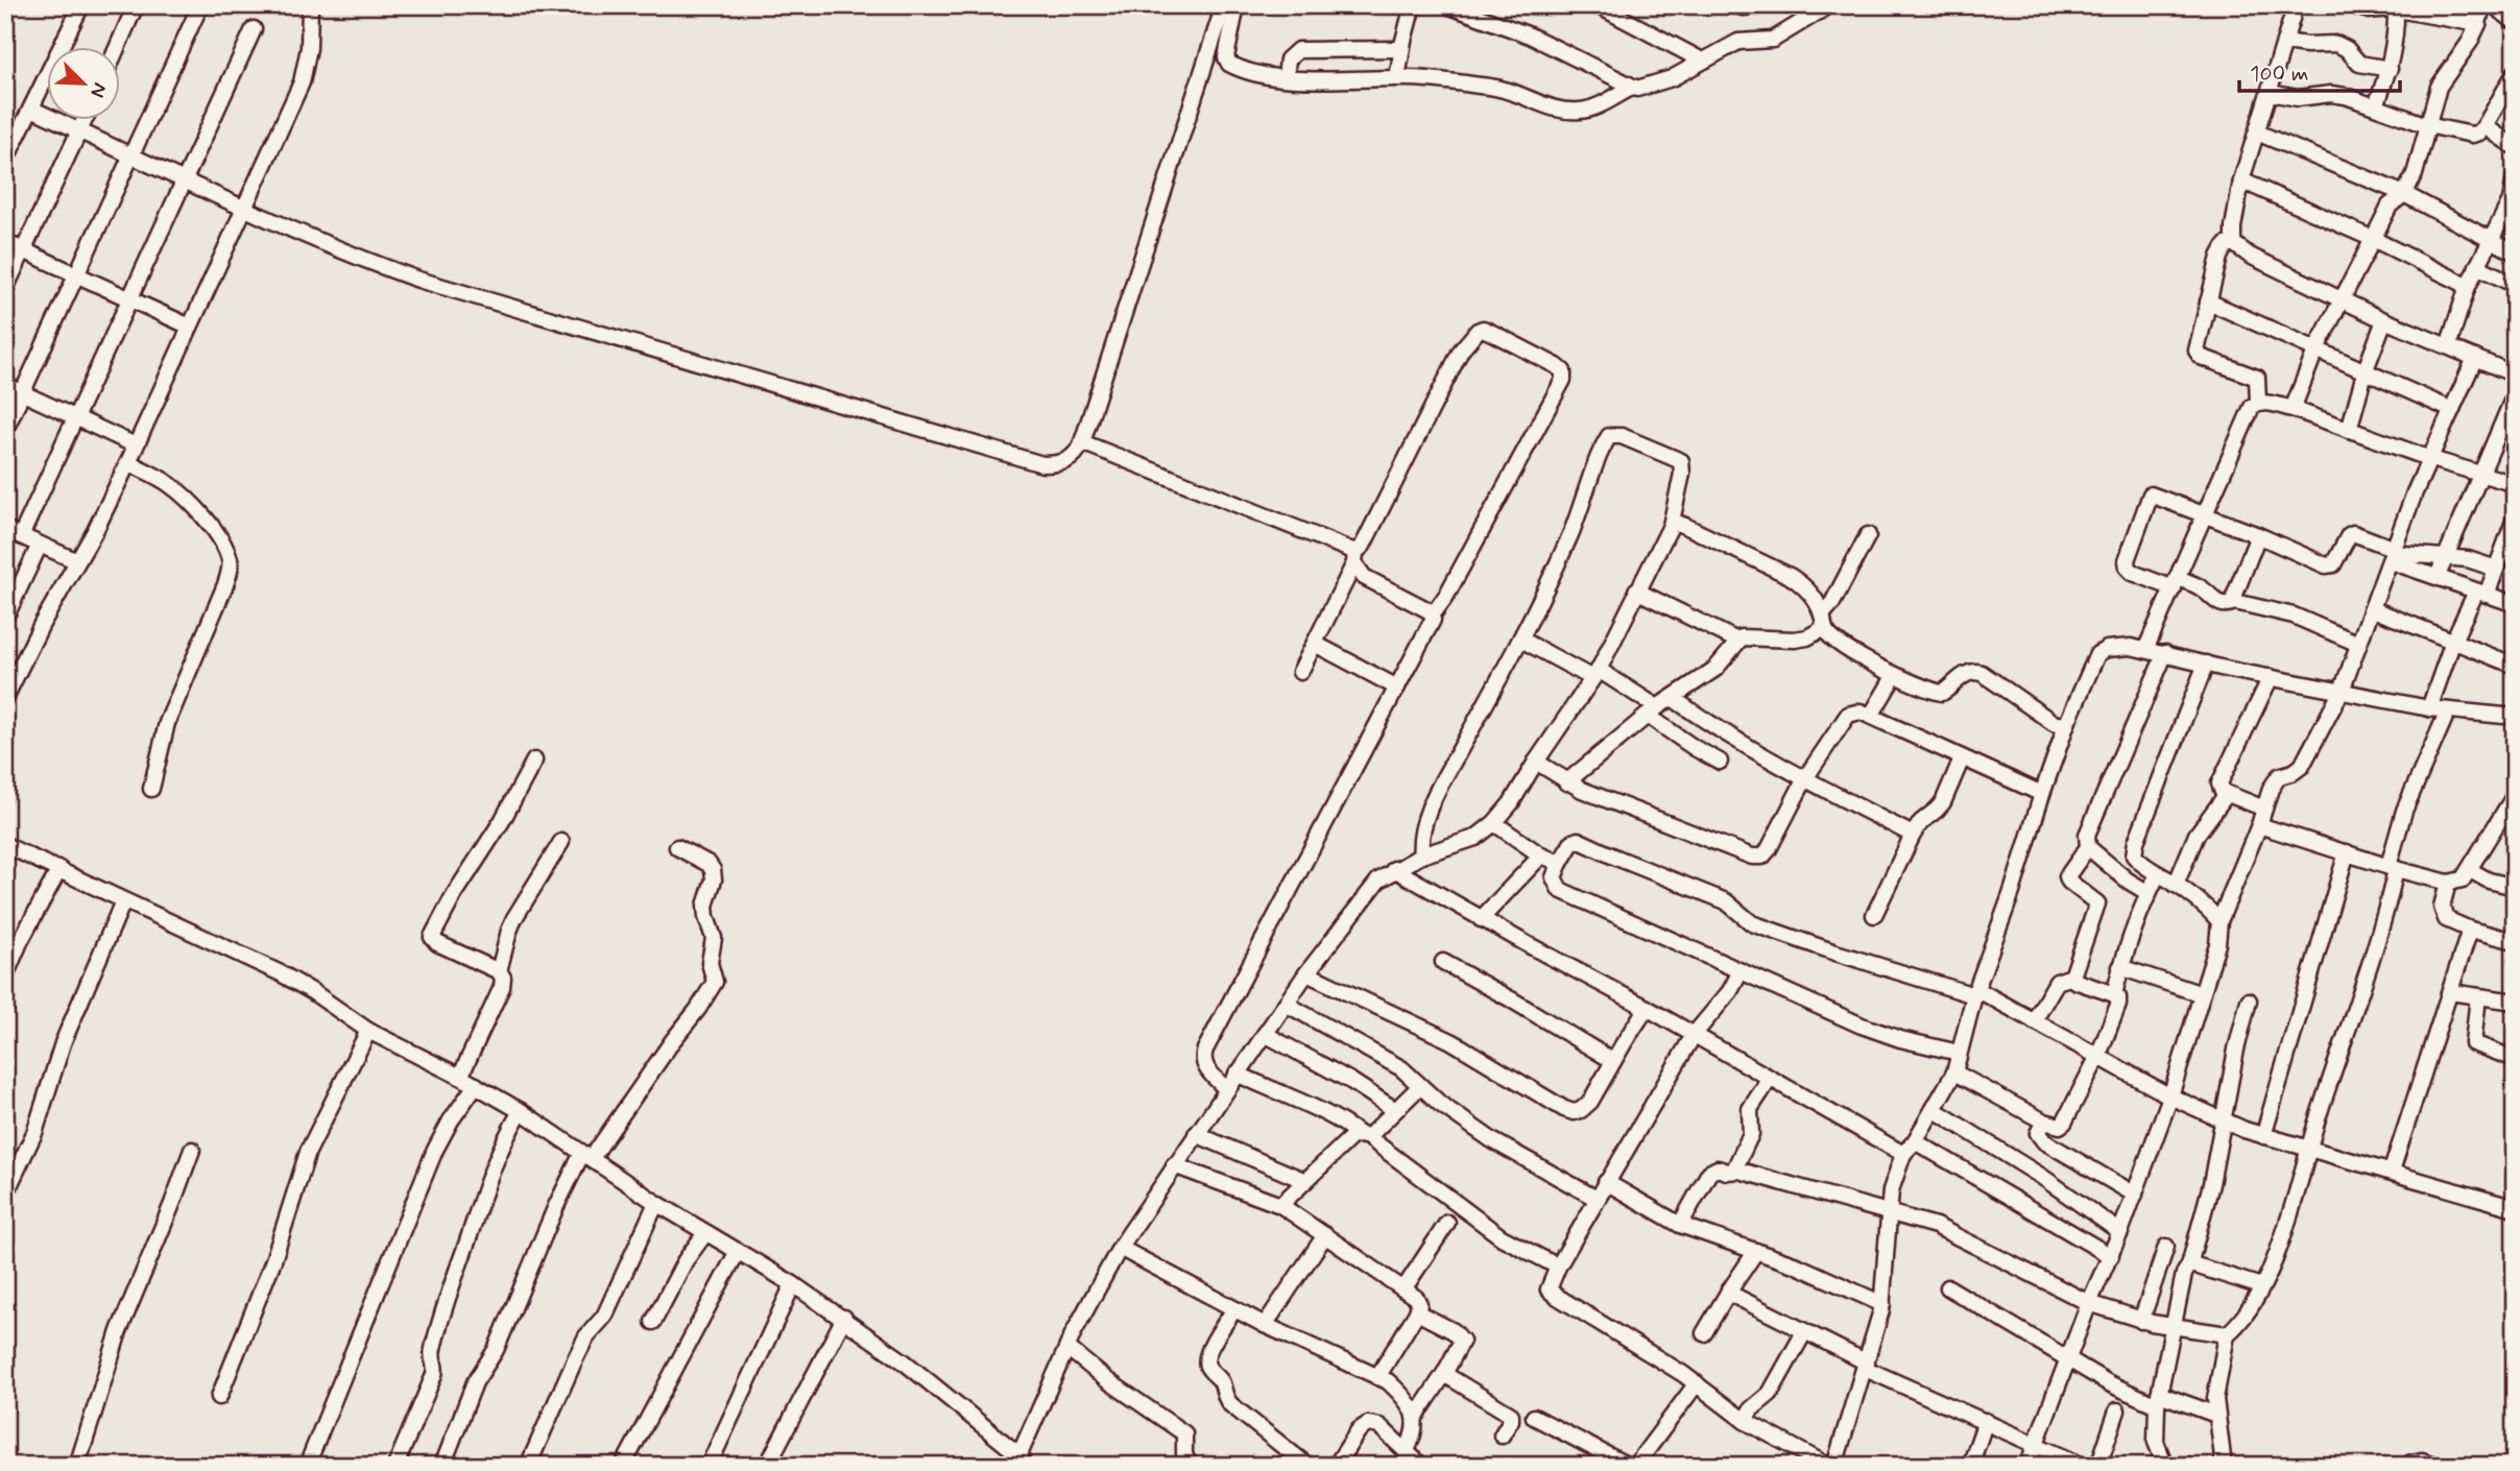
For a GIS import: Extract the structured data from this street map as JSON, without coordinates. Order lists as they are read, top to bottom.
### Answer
{
  "scale_bar": "100 m",
  "north": "bottom right"
}
